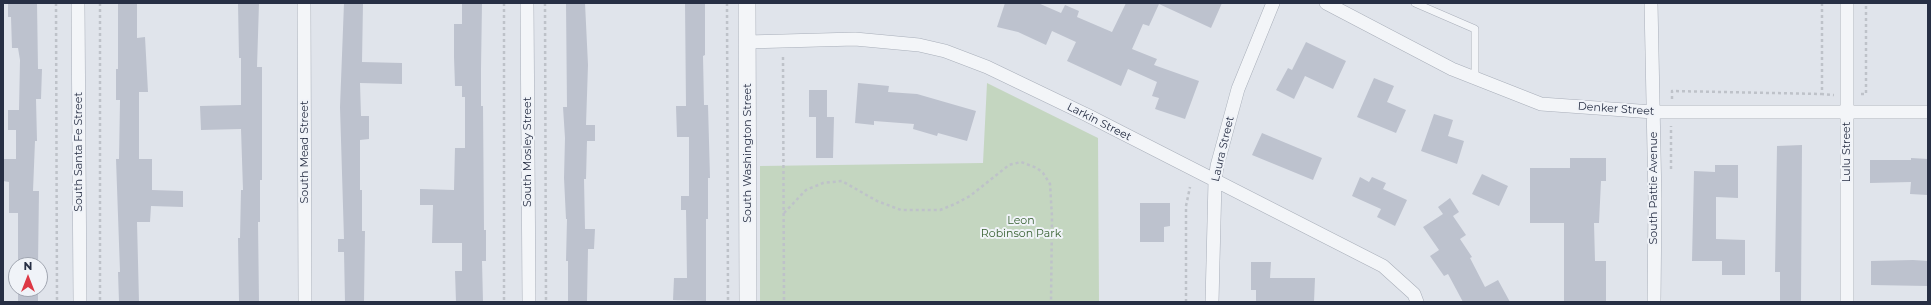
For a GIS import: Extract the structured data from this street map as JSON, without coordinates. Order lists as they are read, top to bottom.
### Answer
{
  "streets": {
    "street": [
      "Denker Street",
      "Larkin Street",
      "Laura Street",
      "South Santa Fe Street",
      "South Mead Street",
      "South Mosley Street",
      "Lulu Street",
      "South Washington Street",
      "South Pattie Avenue"
    ]
  },
  "crossings": [
    ["Denker Street", "Lulu Street"],
    ["Denker Street", "South Pattie Avenue"],
    ["Larkin Street", "Laura Street"],
    ["Larkin Street", "South Washington Street"]
  ],
  "parks": ["Leon Robinson Park"],
  "north": "top"
}
